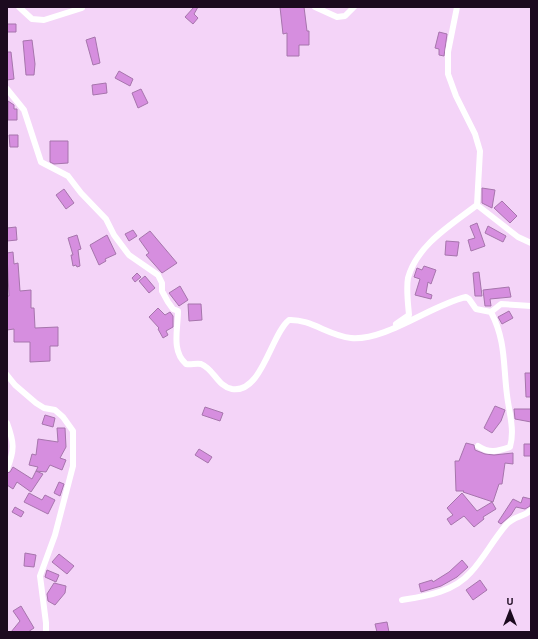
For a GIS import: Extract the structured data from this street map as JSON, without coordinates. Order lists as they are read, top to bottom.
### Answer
{
  "north": "top"
}
